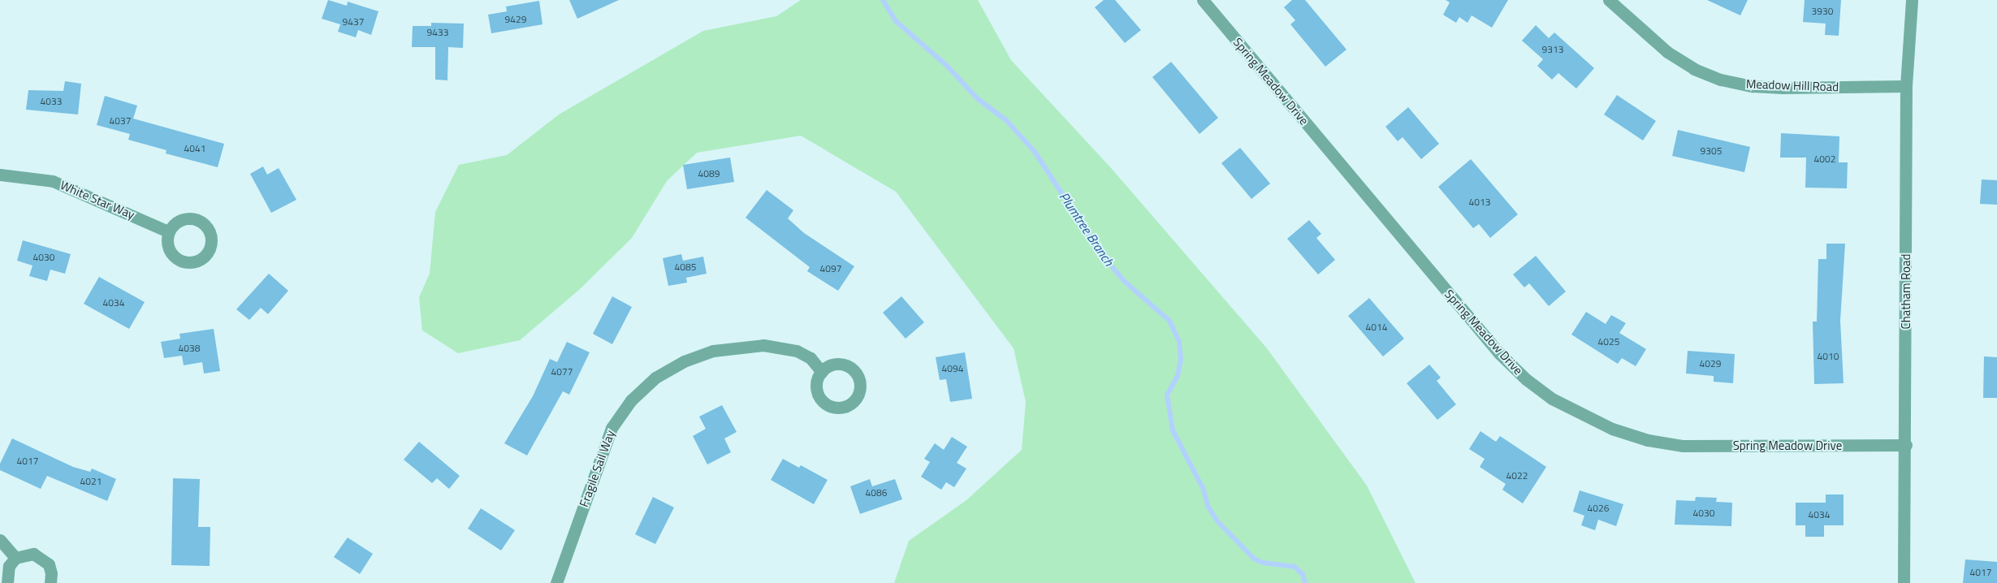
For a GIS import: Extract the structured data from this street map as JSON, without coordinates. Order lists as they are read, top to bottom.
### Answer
{
  "streets": {
    "street": [
      "Spring Meadow Drive",
      "Meadow Hill Road",
      "White Star Way",
      "Chatham Road",
      "Fragile Sail Way"
    ]
  },
  "crossings": [
    ["Spring Meadow Drive", "Chatham Road"],
    ["Meadow Hill Road", "Chatham Road"]
  ],
  "water": ["Plumtree Branch"],
  "house_numbers": [
    "3930",
    "9429",
    "9437",
    "9433",
    "9313",
    "4033",
    "4037",
    "4041",
    "9305",
    "4002",
    "4089",
    "4013",
    "4030",
    "4085",
    "4097",
    "4034",
    "4014",
    "4025",
    "4038",
    "4010",
    "4029",
    "4094",
    "4077",
    "4017",
    "4022",
    "4021",
    "4086",
    "4026",
    "4030",
    "4034",
    "4017"
  ]
}
